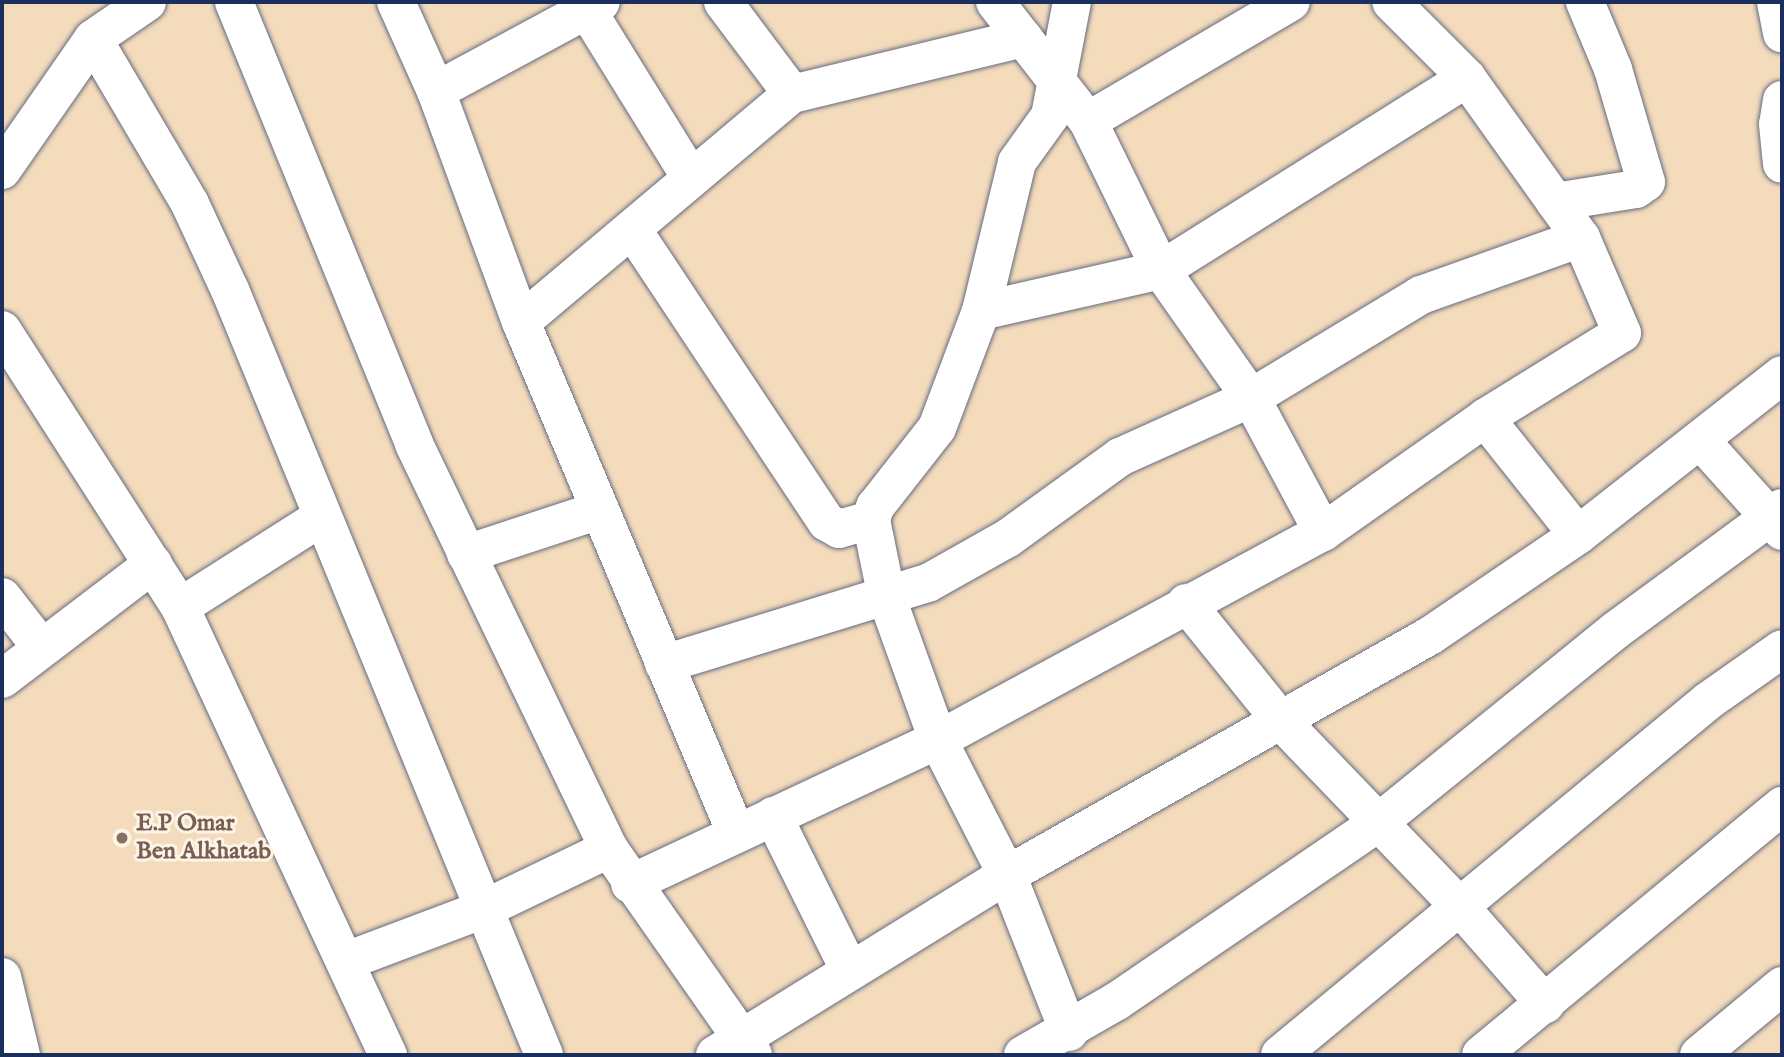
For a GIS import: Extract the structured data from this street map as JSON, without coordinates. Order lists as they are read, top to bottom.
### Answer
{
  "places": ["E.P Omar Ben Alkhatab"]
}
